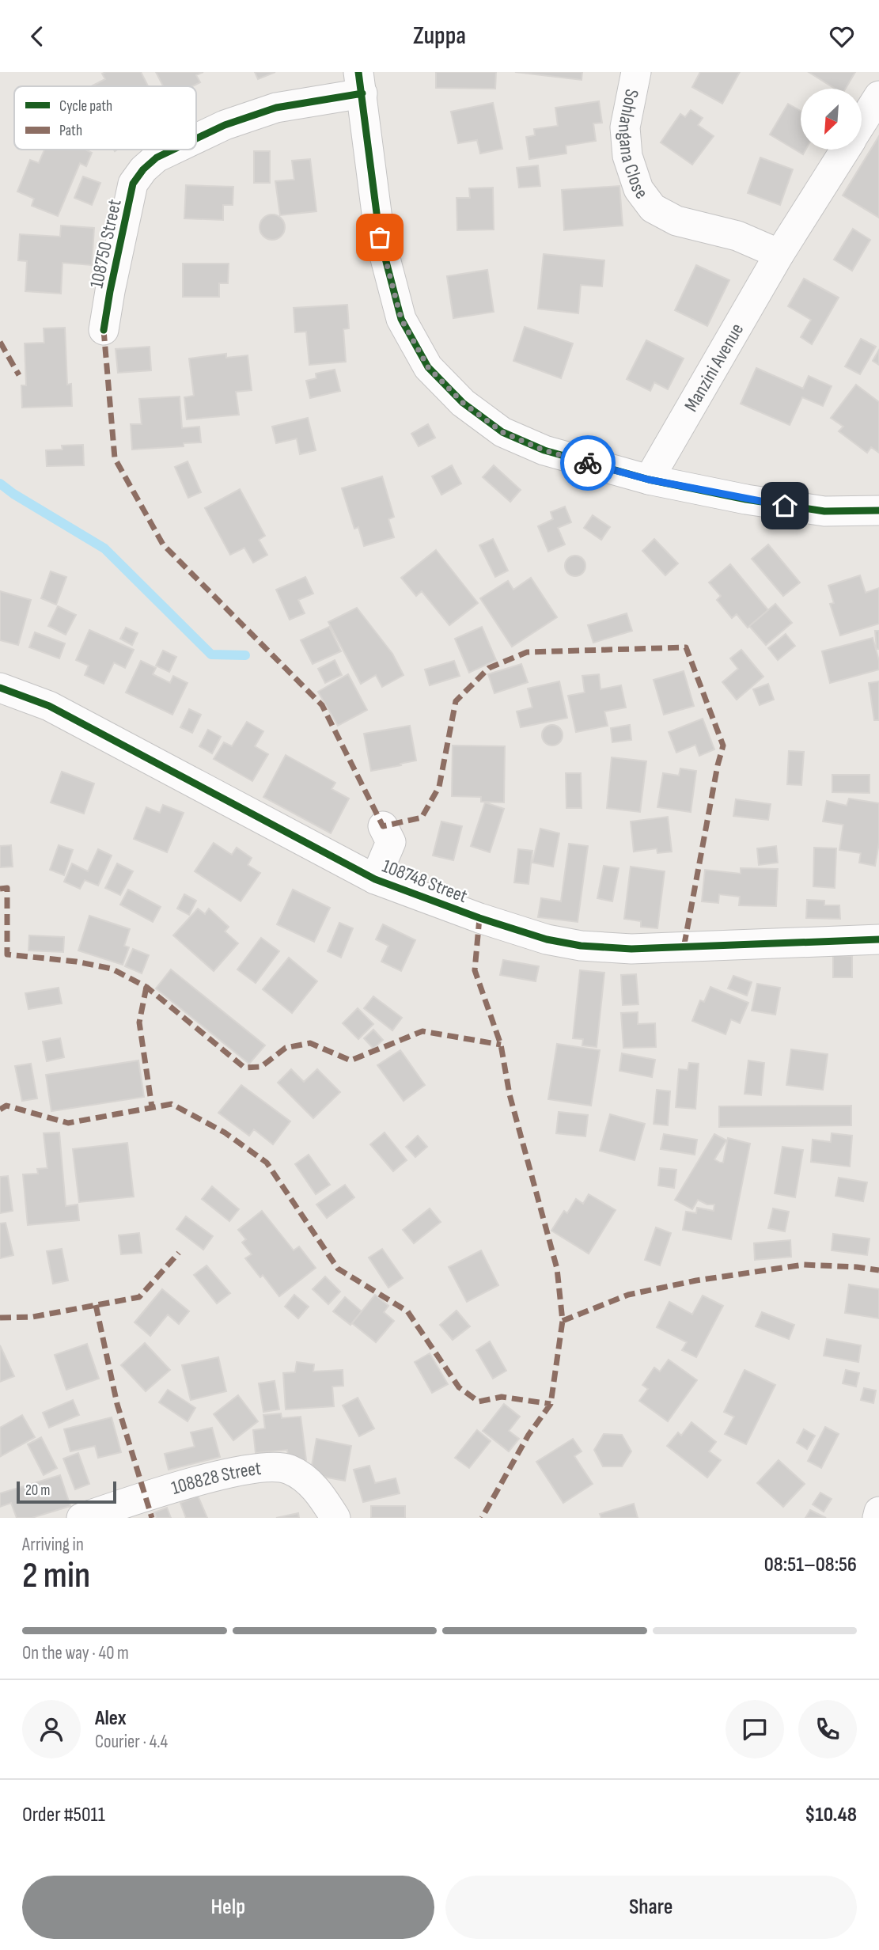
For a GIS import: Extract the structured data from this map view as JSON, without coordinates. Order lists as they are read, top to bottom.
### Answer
{
  "streets": {
    "street": [
      "Sohlangana Close",
      "108750 Street",
      "Manzini Avenue",
      "108748 Street",
      "108828 Street"
    ]
  },
  "crossings": [
    ["Sohlangana Close", "Manzini Avenue"]
  ],
  "legend": ["Cycle path", "Path"],
  "scale_bar": "20 m",
  "north": "bottom left",
  "page": {
    "header": "Zuppa",
    "scale": "20 m",
    "heading": ["2 min", "Arriving in", "08:51–08:56"],
    "panel": [
      "Alex",
      "Courier · 4.4",
      "Order #5011",
      "$10.48"
    ],
    "bar": "On the way · 40 m",
    "buttons": ["Help", "Share"]
  }
}
